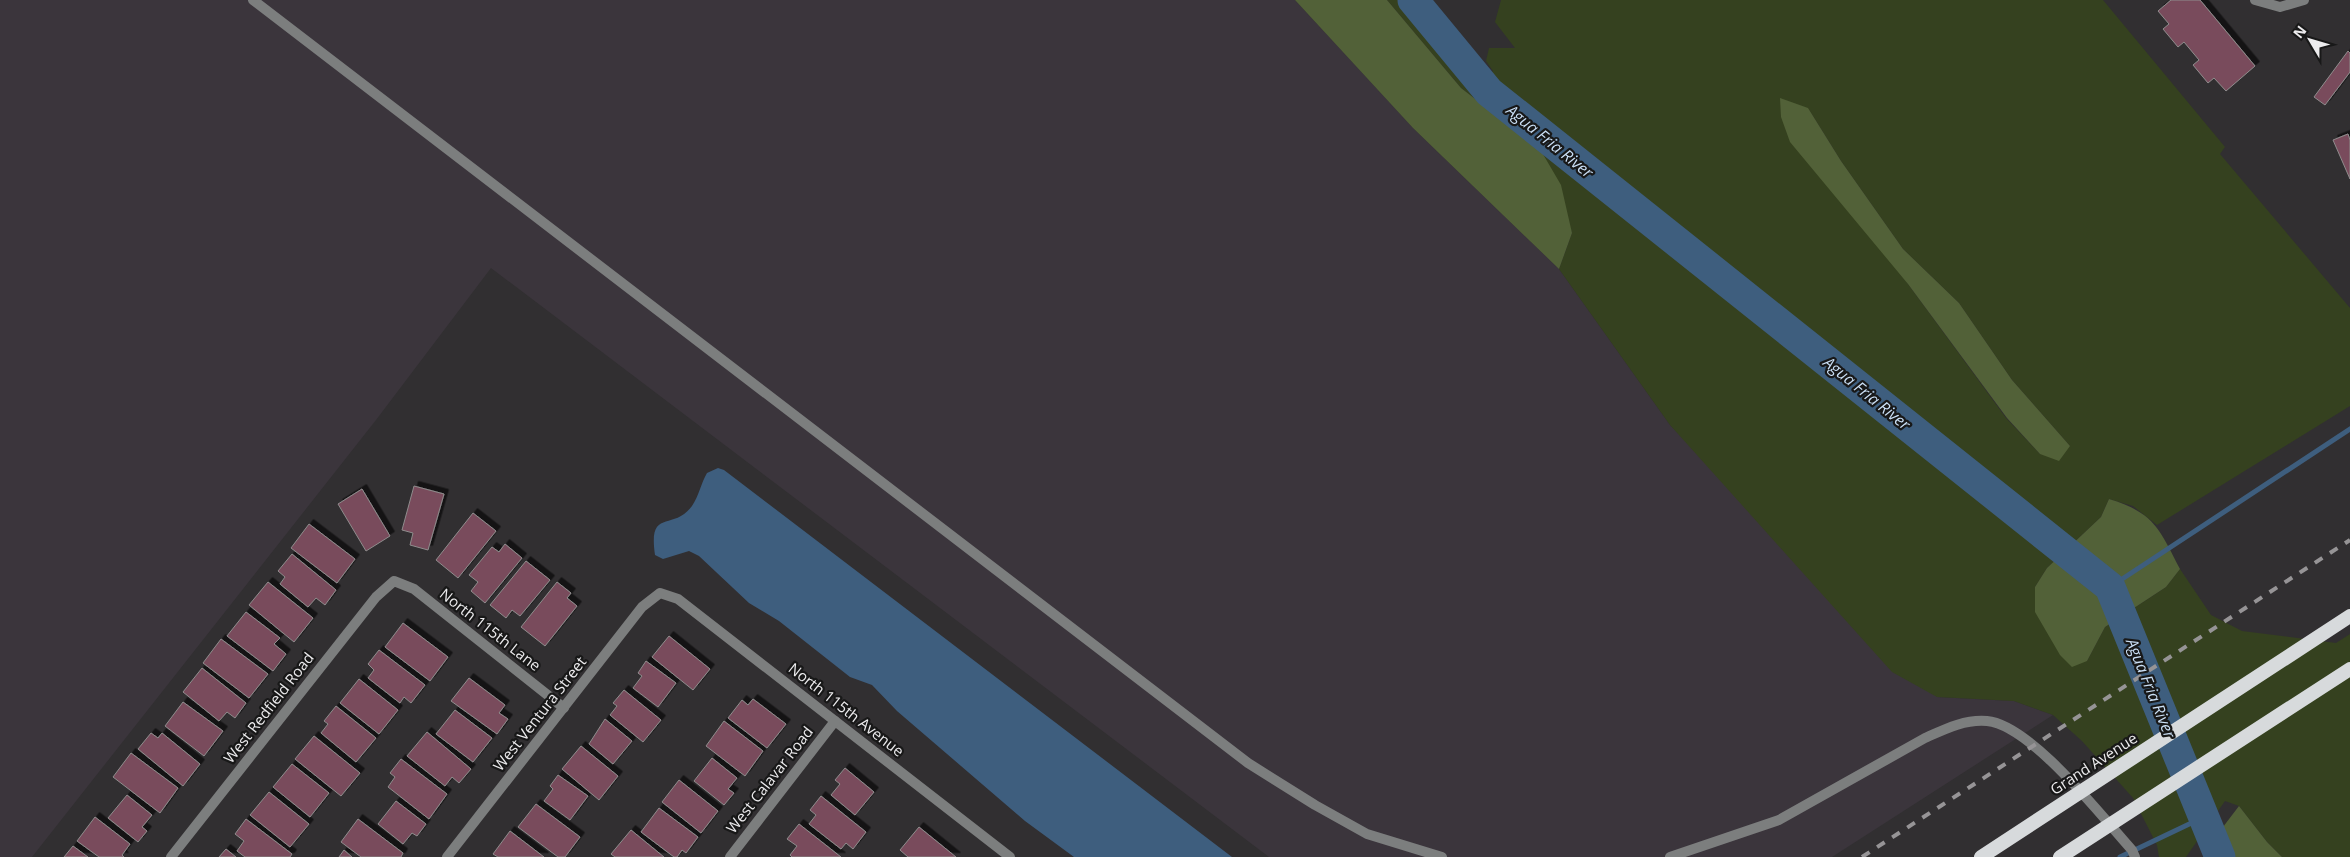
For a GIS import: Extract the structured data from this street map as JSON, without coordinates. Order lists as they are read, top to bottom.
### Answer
{
  "streets": {
    "highway": ["Grand Avenue"],
    "street": [
      "North 115th Lane",
      "West Redfield Road",
      "North 115th Avenue",
      "West Ventura Street",
      "West Calavar Road"
    ]
  },
  "crossings": [
    ["North 115th Lane", "West Redfield Road"],
    ["North 115th Lane", "West Ventura Street"],
    ["North 115th Avenue", "West Ventura Street"],
    ["North 115th Avenue", "West Calavar Road"]
  ],
  "water": ["Agua Fria River"],
  "north": "top left"
}
